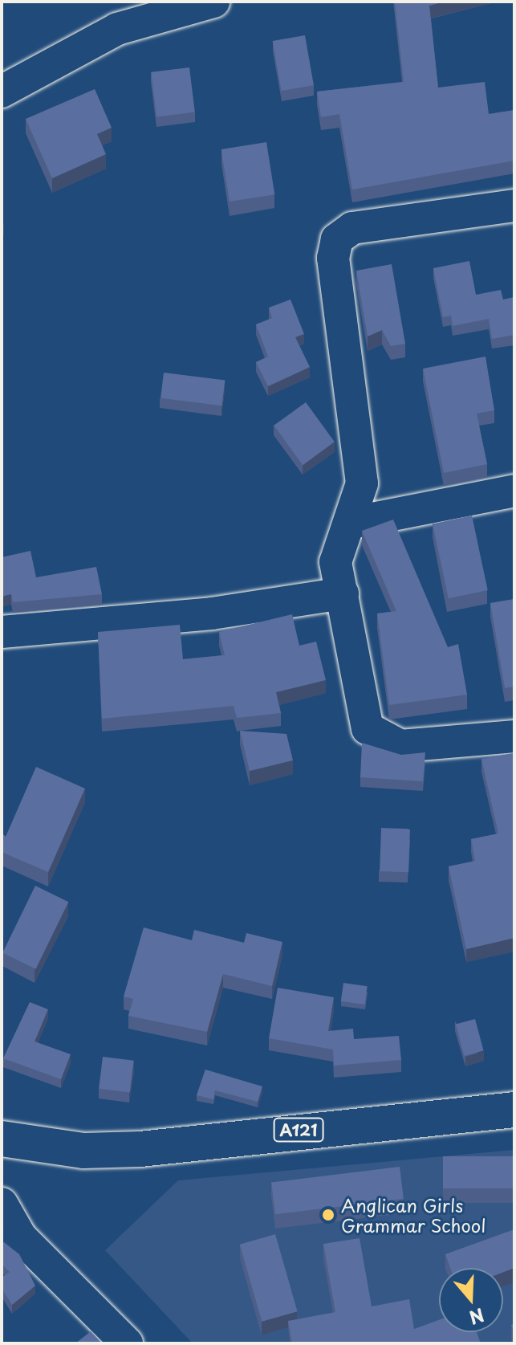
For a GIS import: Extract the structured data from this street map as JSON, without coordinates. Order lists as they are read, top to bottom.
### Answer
{
  "streets": {
    "main road": ["A121"]
  },
  "places": ["Anglican Girls Grammar School"],
  "north": "bottom"
}
